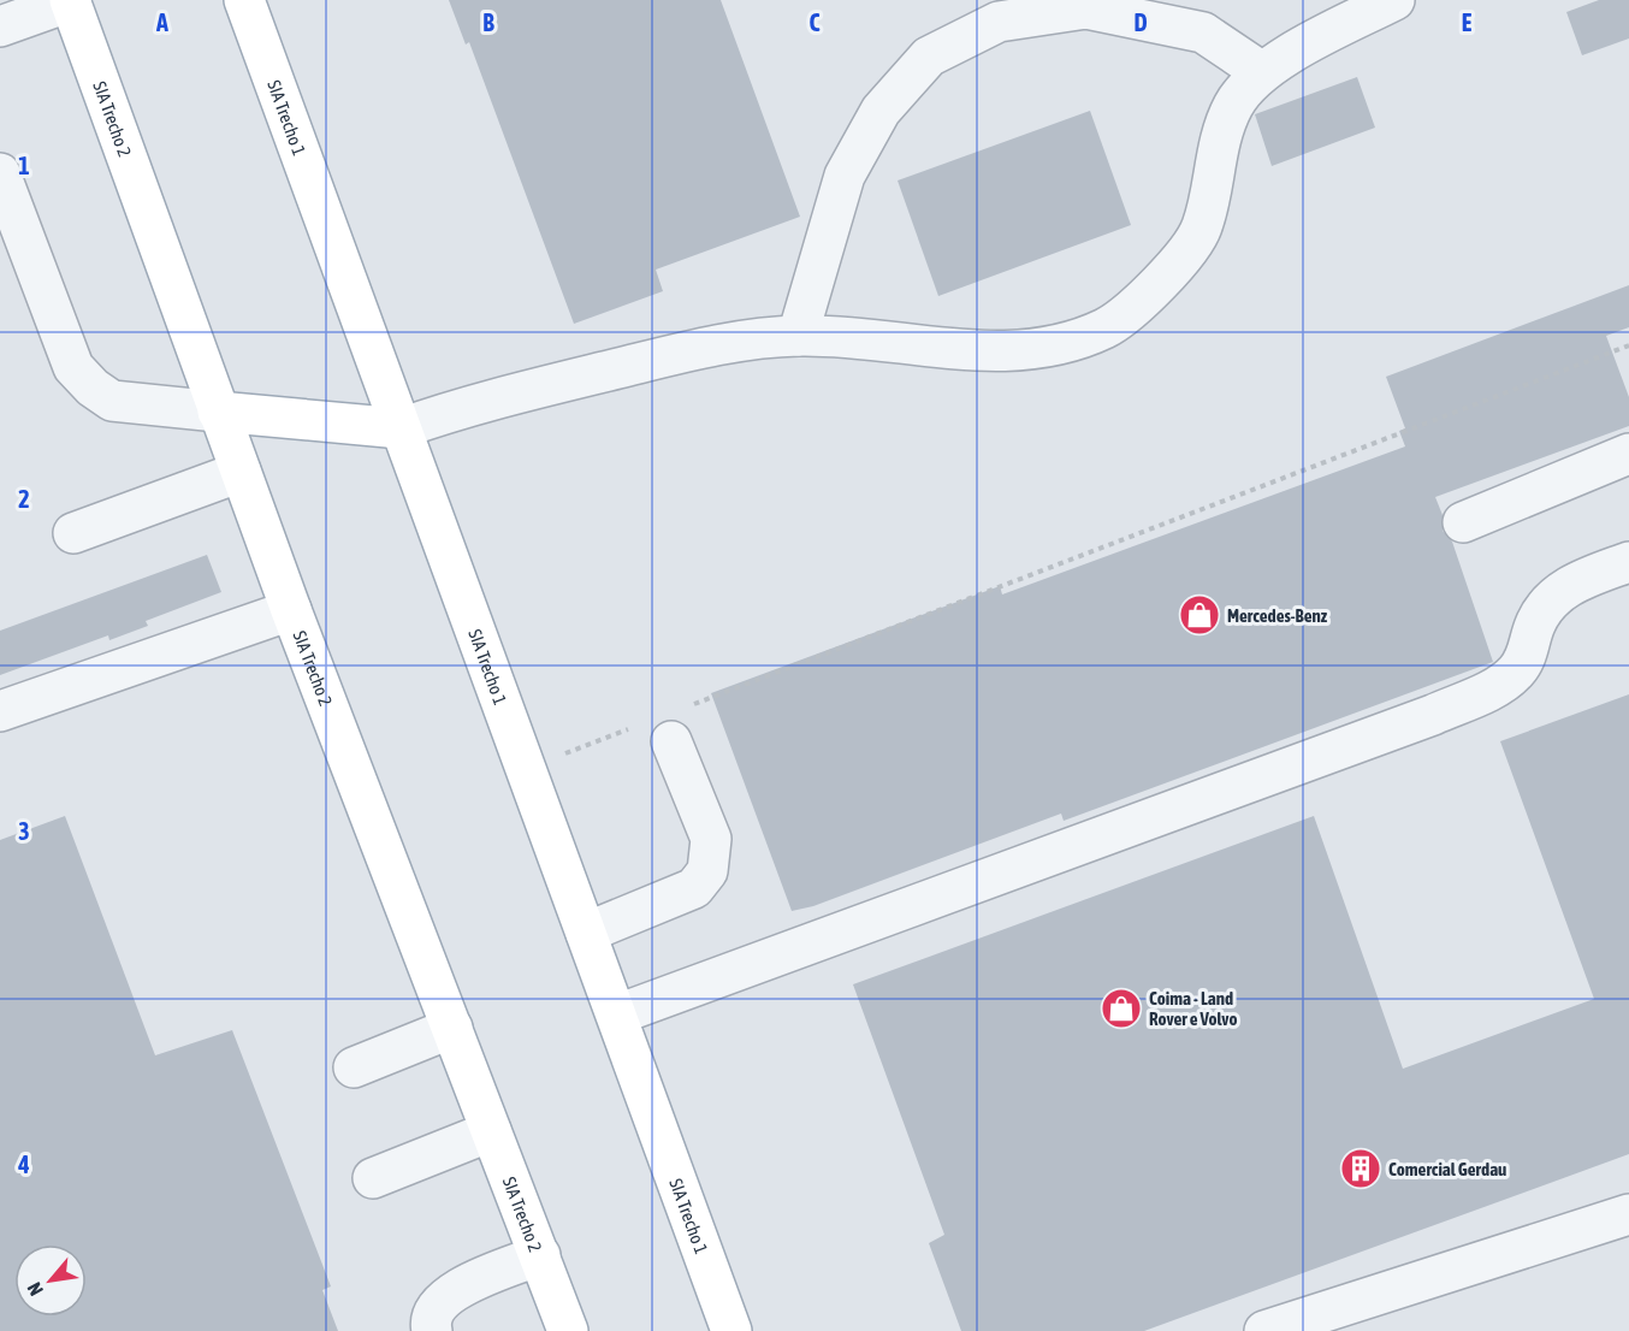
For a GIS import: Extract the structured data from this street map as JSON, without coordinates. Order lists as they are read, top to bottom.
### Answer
{
  "streets": {
    "main road": ["SIA Trecho 1", "SIA Trecho 2"]
  },
  "places": {
    "shop": ["Mercedes-Benz", "Coima - Land Rover e Volvo"],
    "building": ["Comercial Gerdau"]
  },
  "north": "bottom left",
  "grid": {
    "columns": [
      "A",
      "B",
      "C",
      "D",
      "E"
    ],
    "rows": [
      "1",
      "2",
      "3",
      "4"
    ]
  }
}
